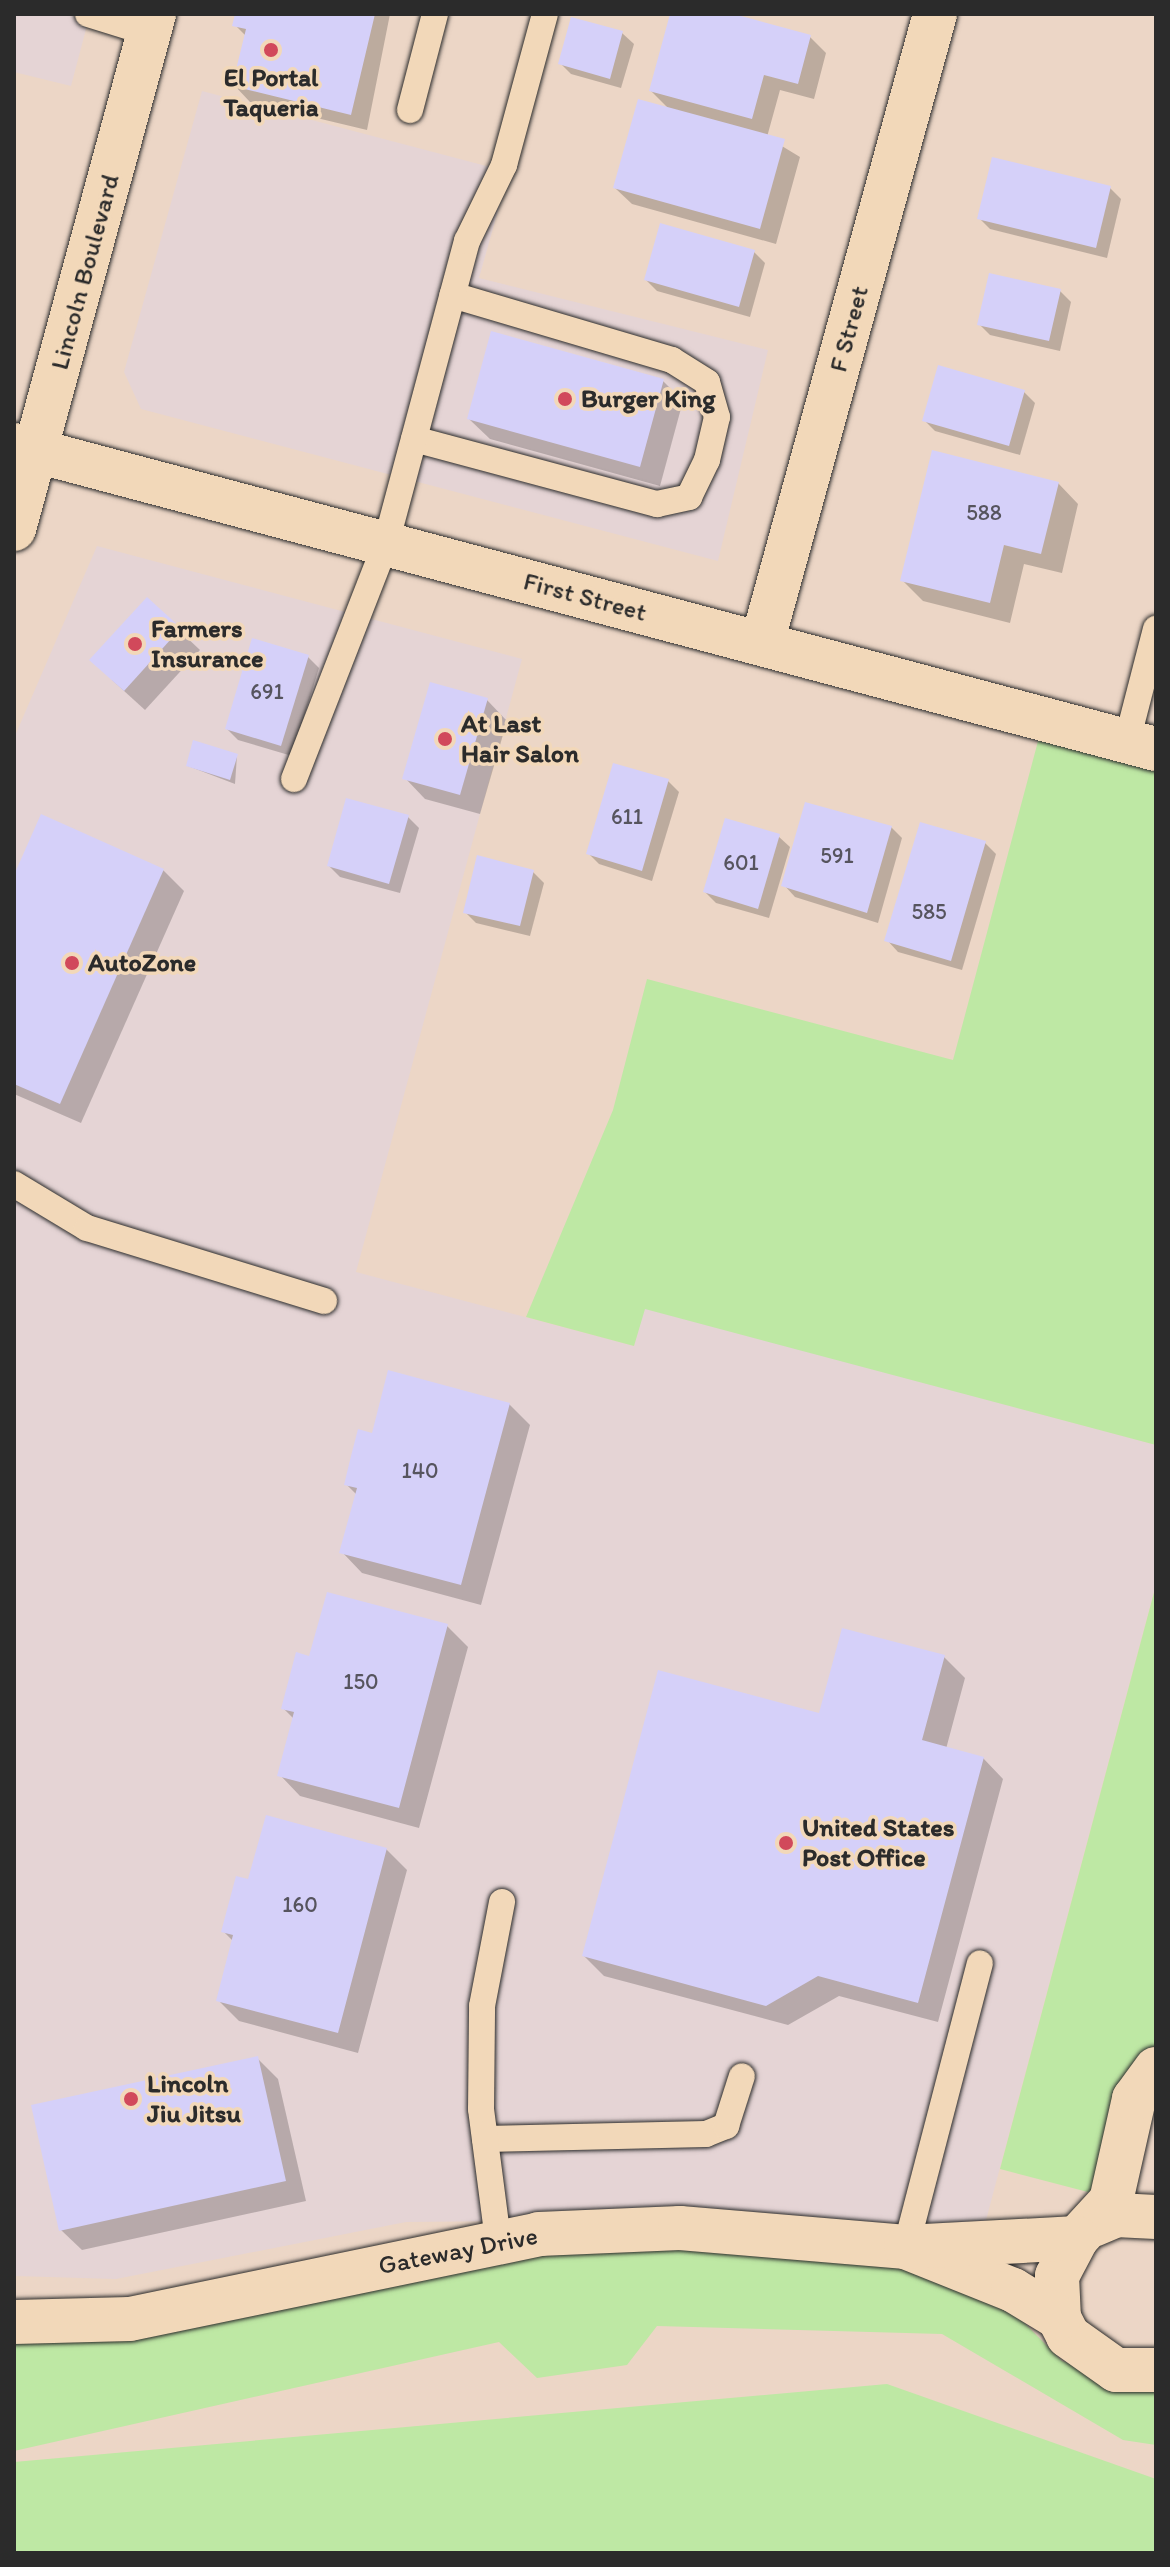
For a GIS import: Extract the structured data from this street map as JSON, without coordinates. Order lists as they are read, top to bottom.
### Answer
{
  "streets": {
    "street": [
      "Lincoln Boulevard",
      "F Street",
      "First Street",
      "Gateway Drive"
    ]
  },
  "crossings": [
    ["Lincoln Boulevard", "First Street"],
    ["F Street", "First Street"]
  ],
  "places": [
    "El Portal Taqueria",
    "Burger King",
    "Farmers Insurance",
    "At Last Hair Salon",
    "AutoZone",
    "United States Post Office",
    "Lincoln Jiu Jitsu"
  ],
  "house_numbers": [
    "588",
    "691",
    "611",
    "591",
    "601",
    "585",
    "140",
    "150",
    "160"
  ]
}
